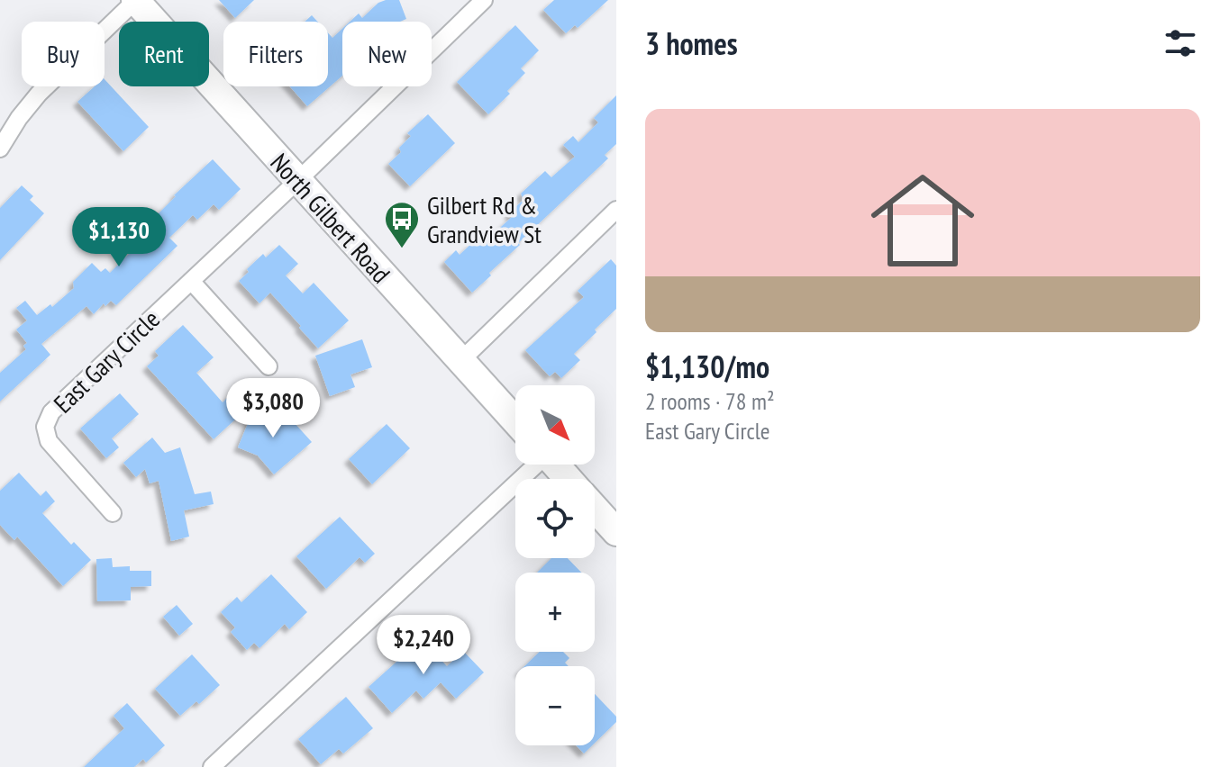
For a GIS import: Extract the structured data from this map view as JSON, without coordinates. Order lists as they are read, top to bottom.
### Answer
{
  "streets": {
    "main road": ["North Gilbert Road"],
    "street": ["East Gary Circle"]
  },
  "crossings": [
    ["North Gilbert Road", "East Gary Circle"]
  ],
  "places": {
    "bus stop": ["Gilbert Rd & Grandview St"]
  },
  "north": "bottom right",
  "page": {
    "heading": "3 homes",
    "chip": [
      "Buy",
      "Rent",
      "Filters",
      "New"
    ],
    "list": [
      {
        "name": "$1,130/mo",
        "note": "2 rooms · 78 m² · East Gary Circle"
      }
    ],
    "price": ["$1,130", "$3,080", "$2,240"],
    "map_buttons": ["+", "−"]
  }
}
